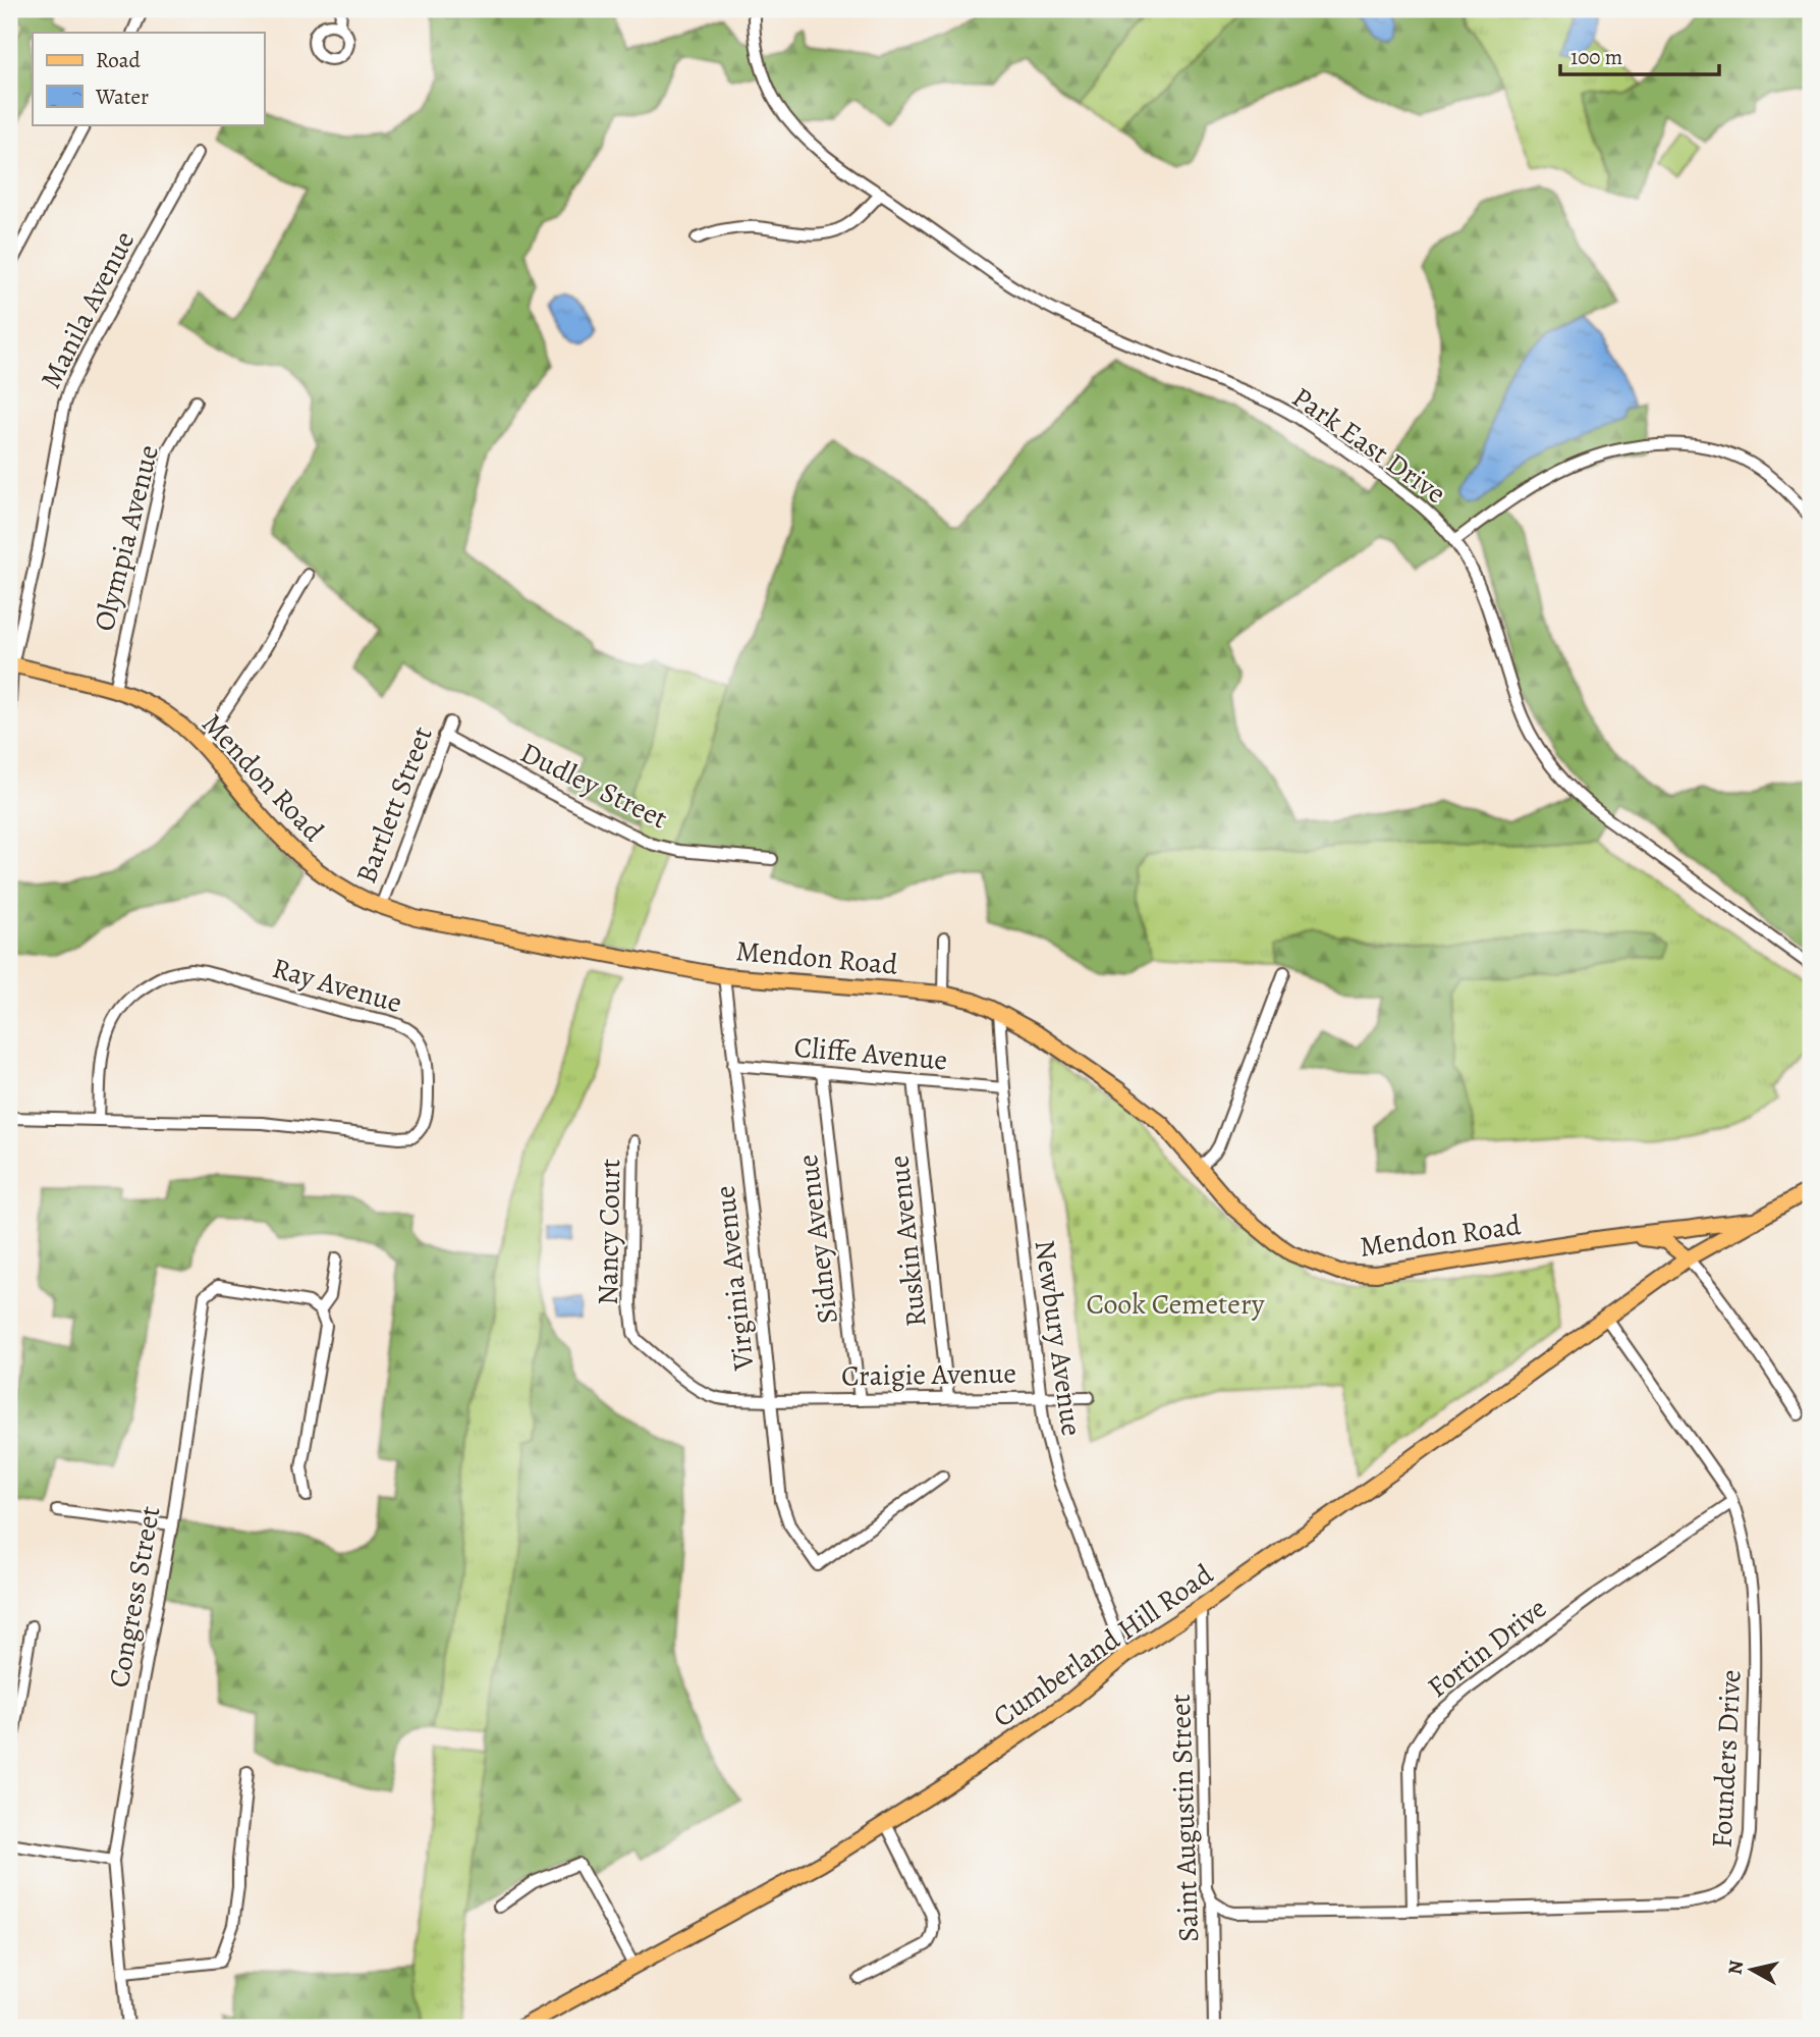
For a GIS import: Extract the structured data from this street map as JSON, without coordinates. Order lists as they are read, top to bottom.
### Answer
{
  "streets": {
    "main road": ["Mendon Road", "Cumberland Hill Road"],
    "street": [
      "Manila Avenue",
      "Park East Drive",
      "Olympia Avenue",
      "Dudley Street",
      "Bartlett Street",
      "Ray Avenue",
      "Cliffe Avenue",
      "Nancy Court",
      "Sidney Avenue",
      "Ruskin Avenue",
      "Virginia Avenue",
      "Newbury Avenue",
      "Craigie Avenue",
      "Congress Street",
      "Fortin Drive",
      "Founders Drive",
      "Saint Augustin Street"
    ]
  },
  "crossings": [
    ["Manila Avenue", "Mendon Road"],
    ["Olympia Avenue", "Mendon Road"],
    ["Mendon Road", "Bartlett Street"],
    ["Mendon Road", "Virginia Avenue"],
    ["Mendon Road", "Newbury Avenue"],
    ["Mendon Road", "Cumberland Hill Road"],
    ["Dudley Street", "Bartlett Street"],
    ["Cliffe Avenue", "Sidney Avenue"],
    ["Cliffe Avenue", "Ruskin Avenue"],
    ["Cliffe Avenue", "Virginia Avenue"],
    ["Cliffe Avenue", "Newbury Avenue"],
    ["Nancy Court", "Virginia Avenue"],
    ["Nancy Court", "Craigie Avenue"],
    ["Sidney Avenue", "Craigie Avenue"],
    ["Ruskin Avenue", "Craigie Avenue"],
    ["Virginia Avenue", "Craigie Avenue"],
    ["Newbury Avenue", "Craigie Avenue"],
    ["Newbury Avenue", "Cumberland Hill Road"],
    ["Cumberland Hill Road", "Founders Drive"],
    ["Cumberland Hill Road", "Saint Augustin Street"],
    ["Fortin Drive", "Founders Drive"],
    ["Founders Drive", "Saint Augustin Street"]
  ],
  "parks": ["Cook Cemetery"],
  "legend": ["Road", "Water"],
  "scale_bar": "100 m",
  "north": "left"
}
